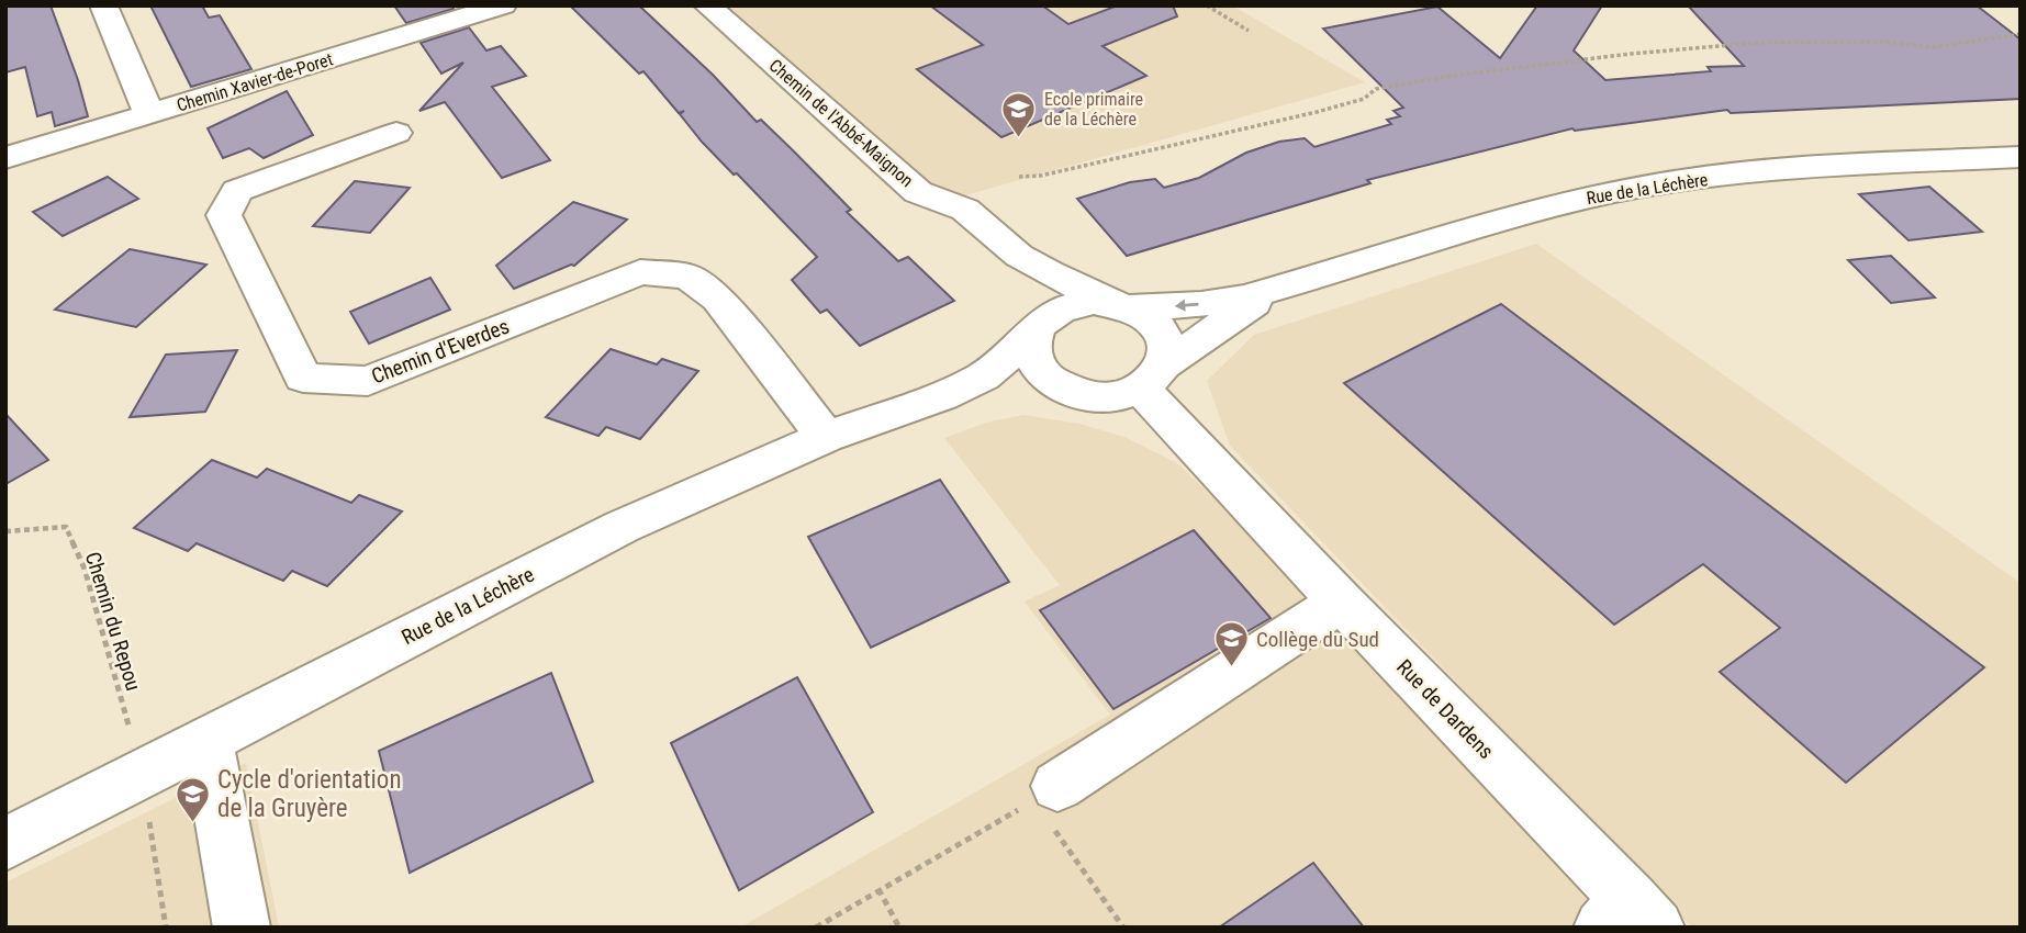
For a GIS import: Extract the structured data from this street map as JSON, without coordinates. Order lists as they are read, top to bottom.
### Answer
{
  "streets": {
    "street": [
      "Chemin Xavier-de-Poret",
      "Chemin de l'Abbé-Maignon",
      "Rue de la Léchère",
      "Chemin d'Everdes",
      "Rue de Dardens"
    ],
    "path": ["Chemin du Repou"]
  },
  "crossings": [
    ["Chemin de l'Abbé-Maignon", "Rue de la Léchère"],
    ["Chemin de l'Abbé-Maignon", "Rue de Dardens"],
    ["Rue de la Léchère", "Chemin d'Everdes"],
    ["Rue de la Léchère", "Rue de Dardens"]
  ],
  "places": {
    "school or university": ["Ecole primaire de la Léchère", "Collège du Sud", "Cycle d'orientation de la Gruyère"]
  }
}
